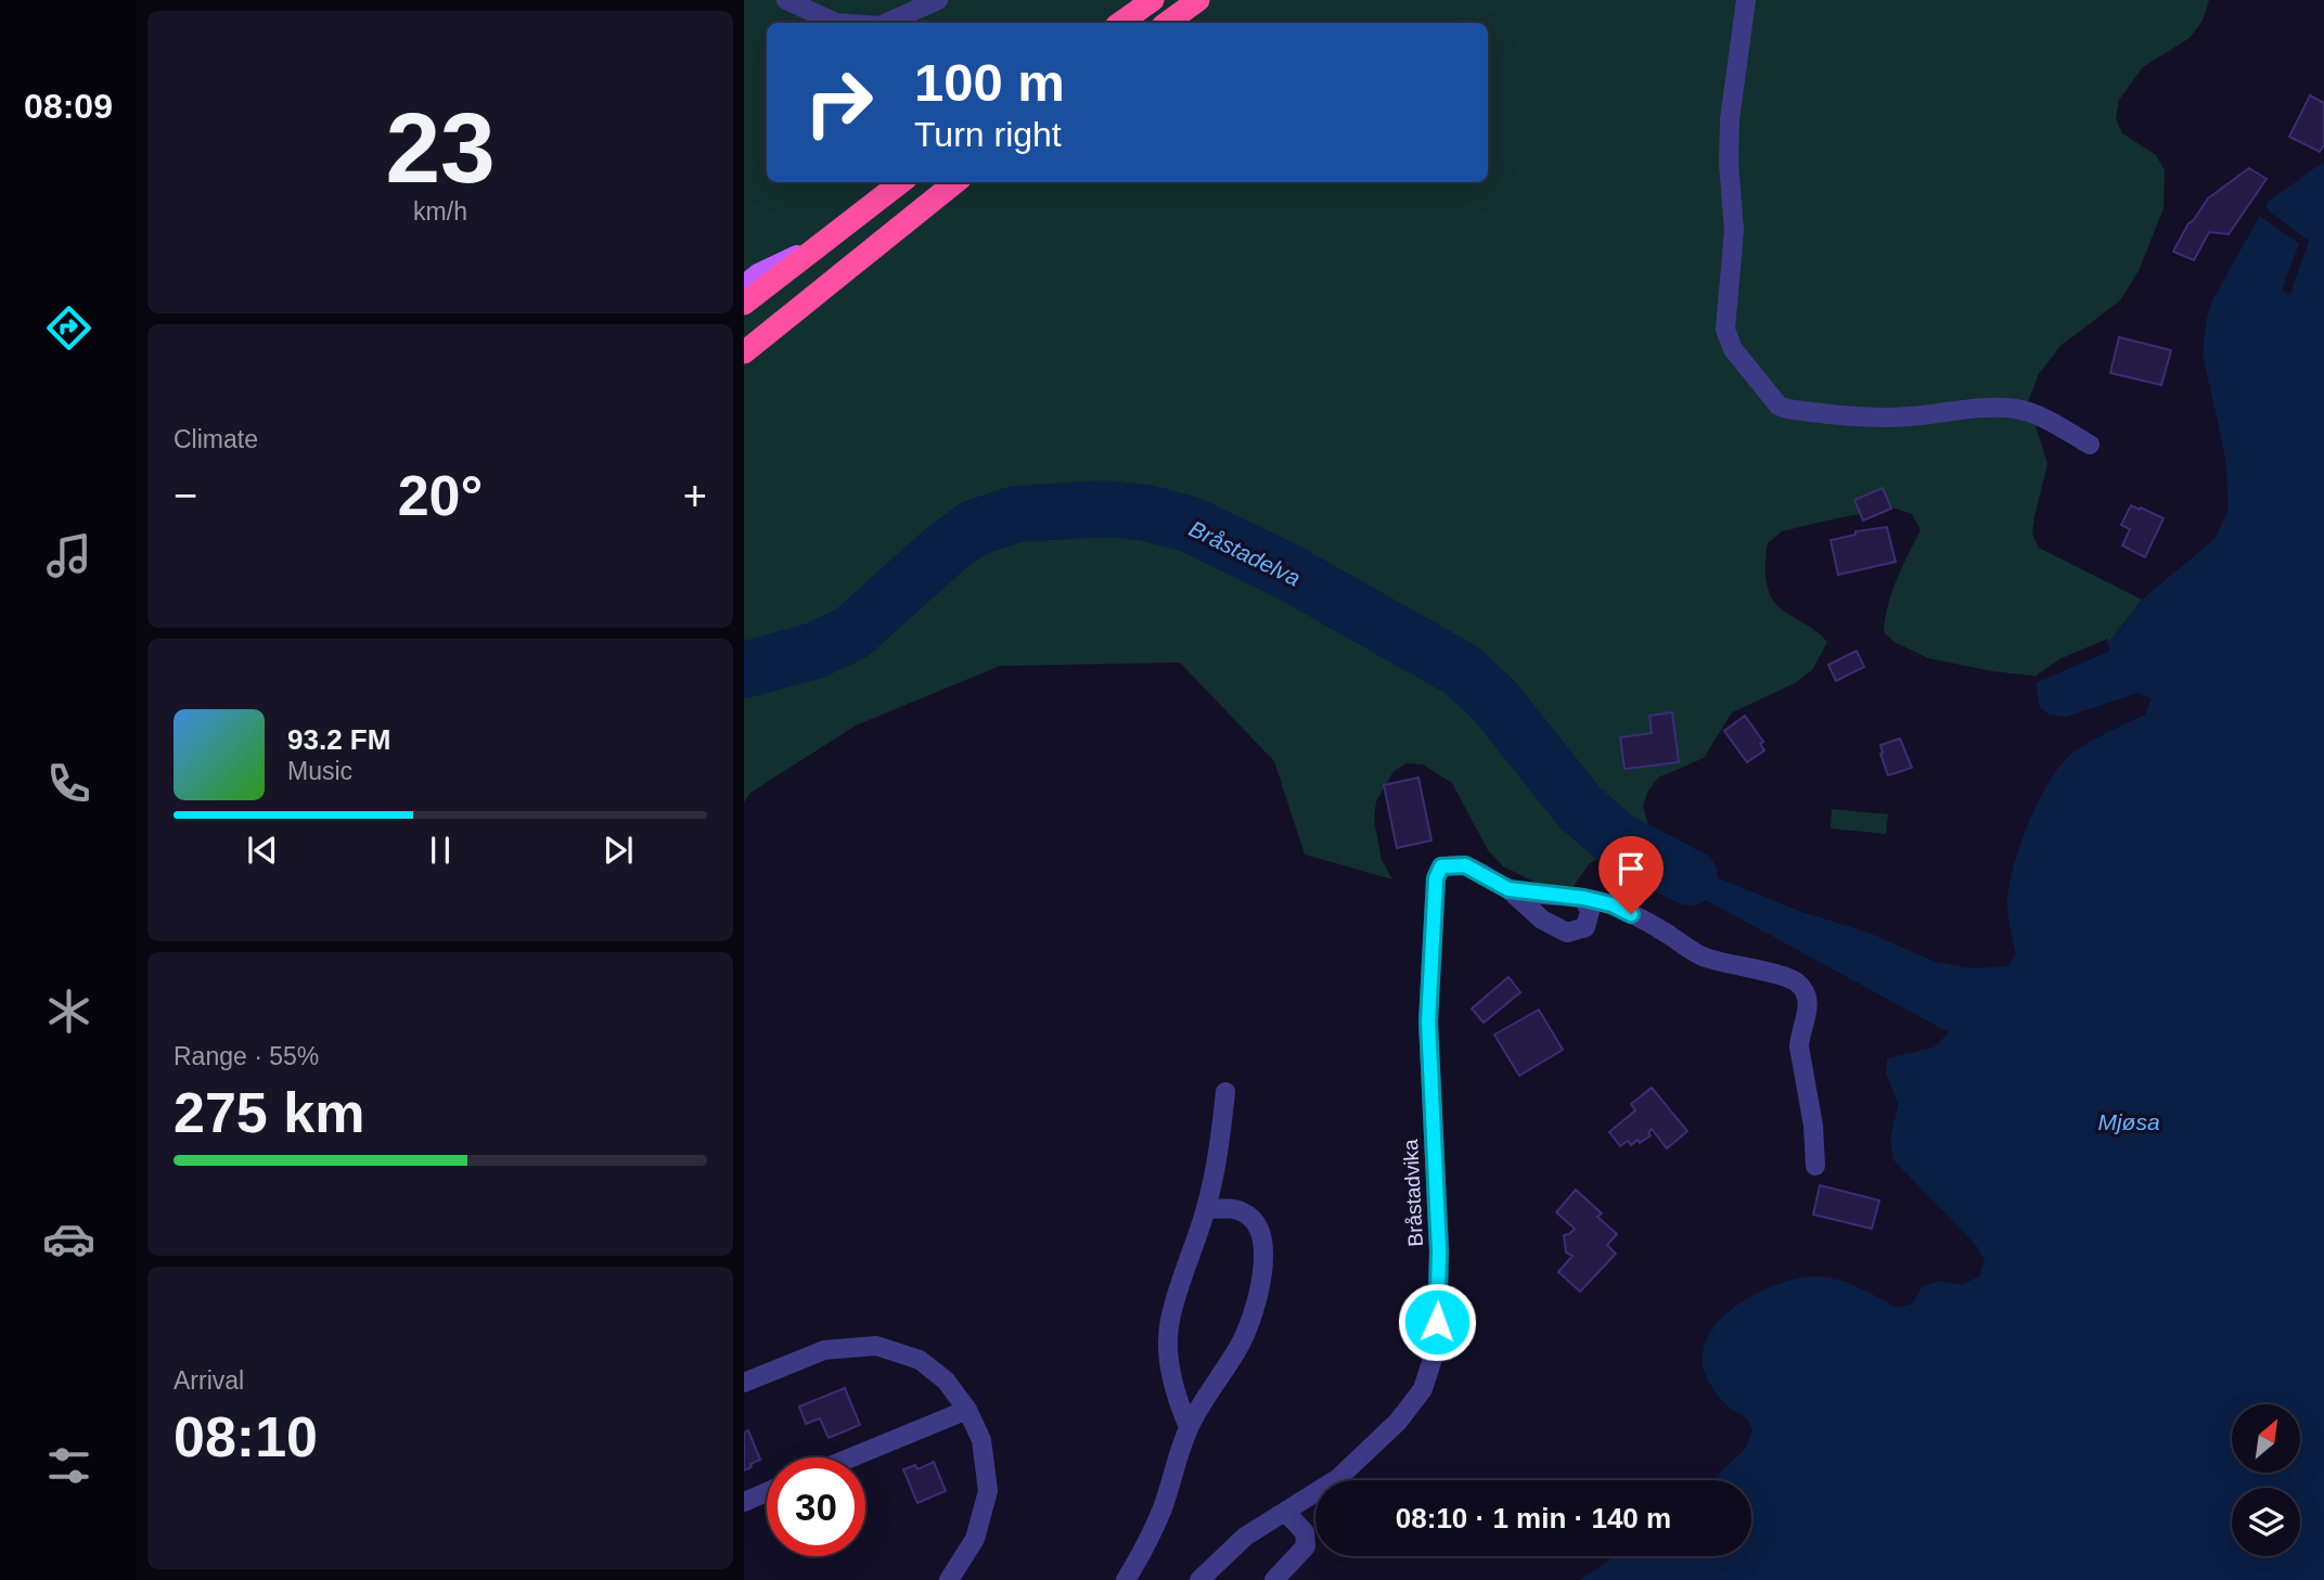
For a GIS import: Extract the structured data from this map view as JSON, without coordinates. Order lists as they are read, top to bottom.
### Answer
{
  "streets": {
    "street": ["Bråstadvika"]
  },
  "water": ["Bråstadelva", "Mjøsa"],
  "north": "top right",
  "page": {
    "tabs": "08:09",
    "tile": [
      ["23", "km/h"],
      "Climate",
      ["Range · 55%", "275 km"],
      ["Arrival", "08:10"]
    ],
    "turn": ["100 m", "Turn right"],
    "heat": ["−", "20°", "+"],
    "song": ["93.2 FM", "Music"],
    "limit": "30",
    "trip": "08:10 · 1 min · 140 m"
  }
}
